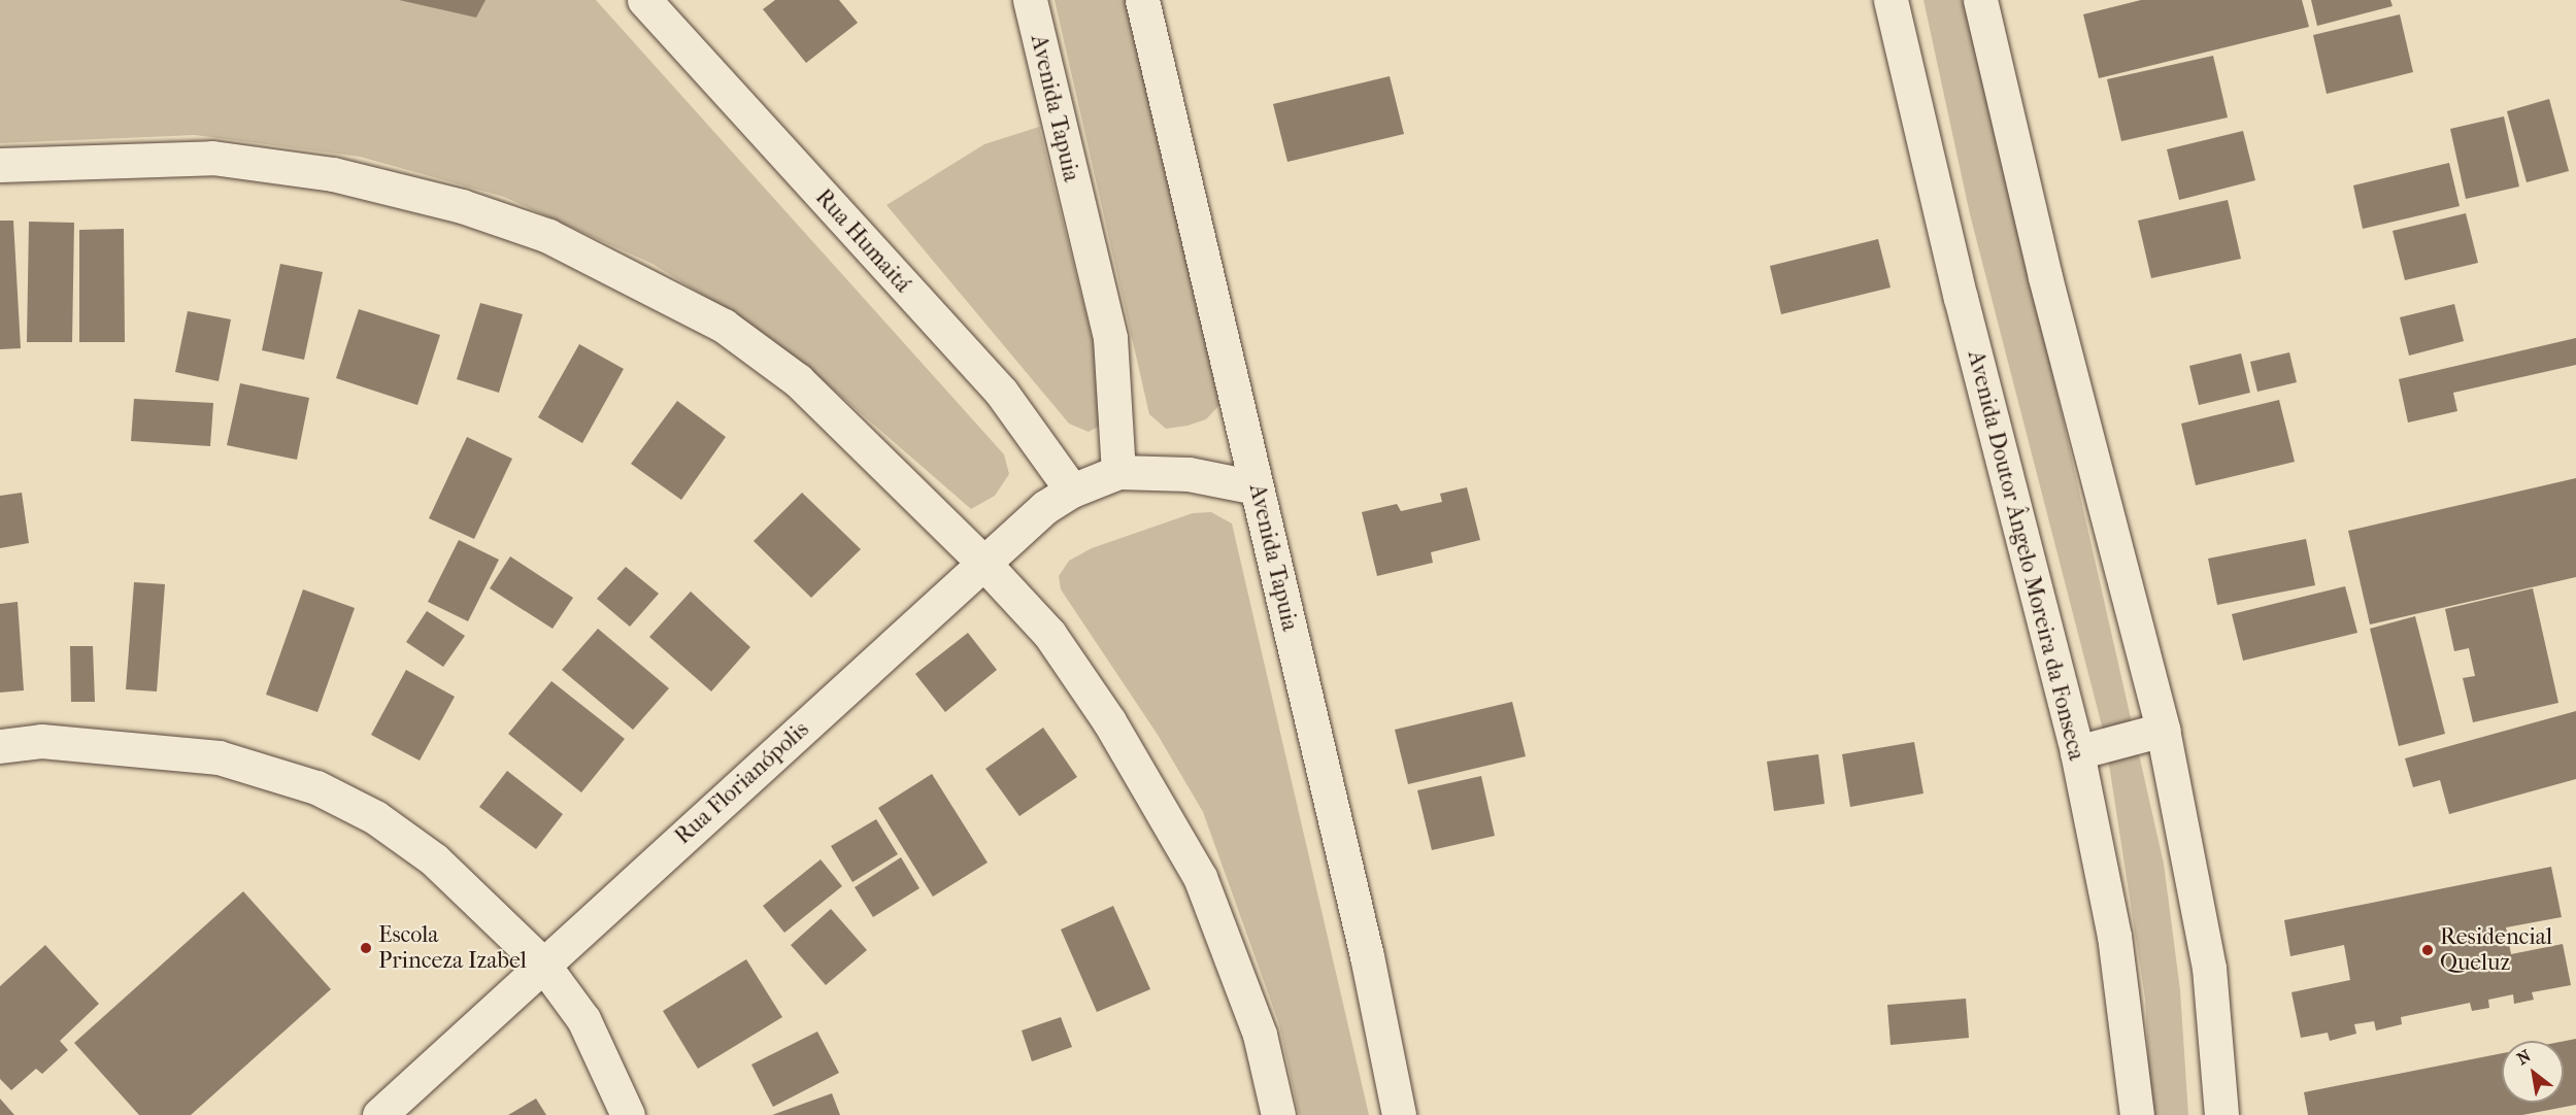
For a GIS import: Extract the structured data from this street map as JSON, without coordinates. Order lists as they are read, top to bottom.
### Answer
{
  "streets": {
    "street": [
      "Avenida Tapuia",
      "Rua Humaitá",
      "Avenida Doutor Ângelo Moreira da Fonseca",
      "Rua Florianópolis"
    ]
  },
  "crossings": [
    ["Avenida Tapuia", "Rua Florianópolis"],
    ["Rua Humaitá", "Rua Florianópolis"]
  ],
  "places": ["Escola Princeza Izabel", "Residencial Queluz"],
  "north": "top left"
}
